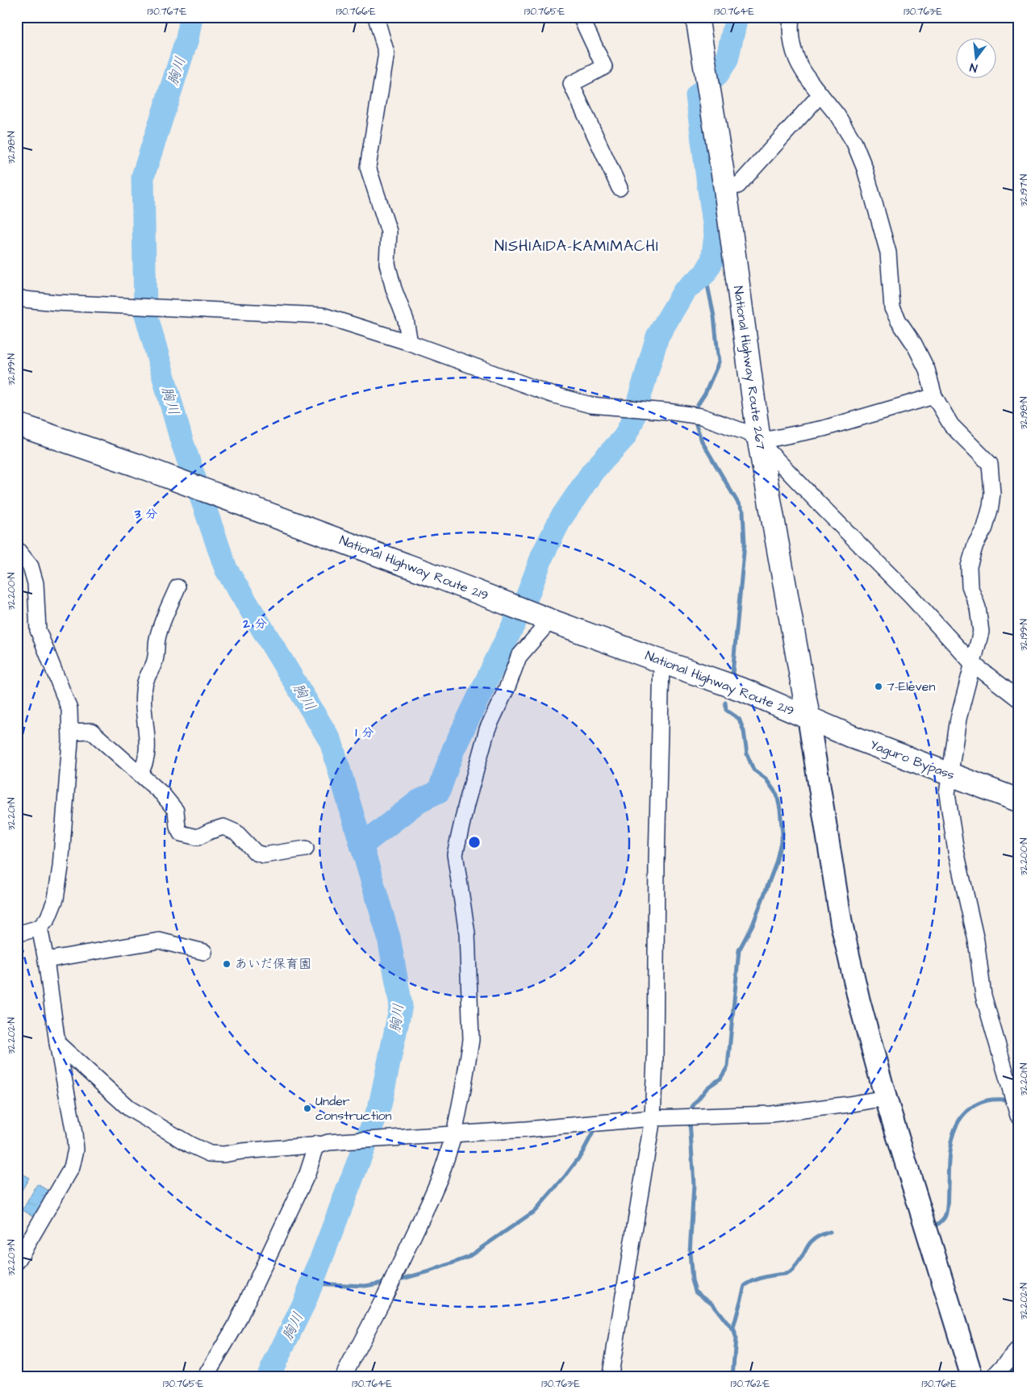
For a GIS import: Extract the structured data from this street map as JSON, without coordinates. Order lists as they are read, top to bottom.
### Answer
{
  "streets": {
    "highway": ["National Highway Route 267", "National Highway Route 219", "Yaguro Bypass"]
  },
  "crossings": [
    ["National Highway Route 267", "National Highway Route 219"],
    ["National Highway Route 267", "Yaguro Bypass"],
    ["National Highway Route 219", "Yaguro Bypass"]
  ],
  "districts": ["NISHIAIDA-KAMIMACHI"],
  "water": ["胸川"],
  "places": ["7-Eleven", "あいだ保育園", "Under construction"],
  "north": "bottom",
  "coordinates": [
    "130.767°E",
    "130.766°E",
    "130.765°E",
    "130.764°E",
    "130.763°E",
    "32.198°N",
    "32.197°N",
    "32.199°N",
    "32.200°N",
    "32.201°N",
    "32.202°N",
    "32.203°N",
    "130.762°E",
    "130.761°E"
  ],
  "rings": ["3 分", "2 分", "1 分"]
}
